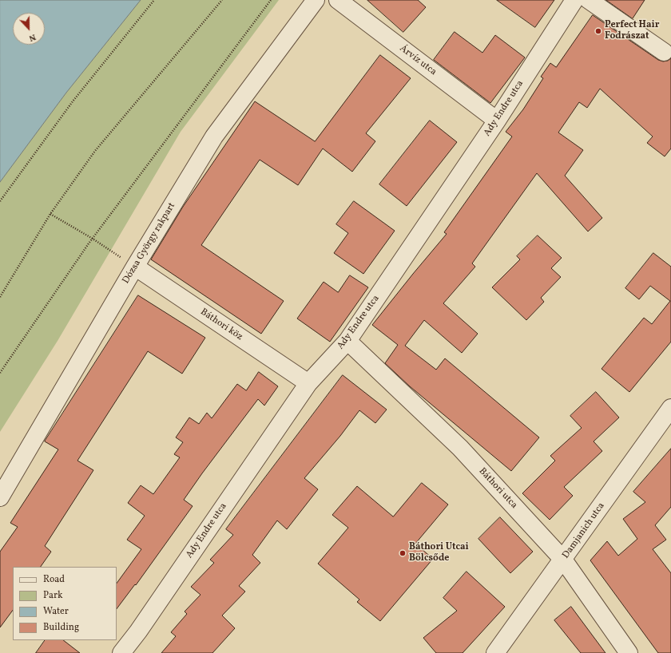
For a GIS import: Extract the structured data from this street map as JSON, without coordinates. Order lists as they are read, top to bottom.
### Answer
{
  "streets": {
    "street": [
      "Árvíz utca",
      "Ady Endre utca",
      "Dózsa György rakpart",
      "Báthori köz",
      "Báthori utca",
      "Damjanich utca"
    ]
  },
  "crossings": [
    ["Árvíz utca", "Ady Endre utca"],
    ["Ady Endre utca", "Báthori köz"],
    ["Ady Endre utca", "Báthori utca"],
    ["Dózsa György rakpart", "Báthori köz"],
    ["Báthori utca", "Damjanich utca"]
  ],
  "places": ["Perfect Hair Fodrászat", "Báthori Utcai Bölcsőde"],
  "legend": [
    "Road",
    "Park",
    "Water",
    "Building"
  ],
  "north": "bottom"
}
